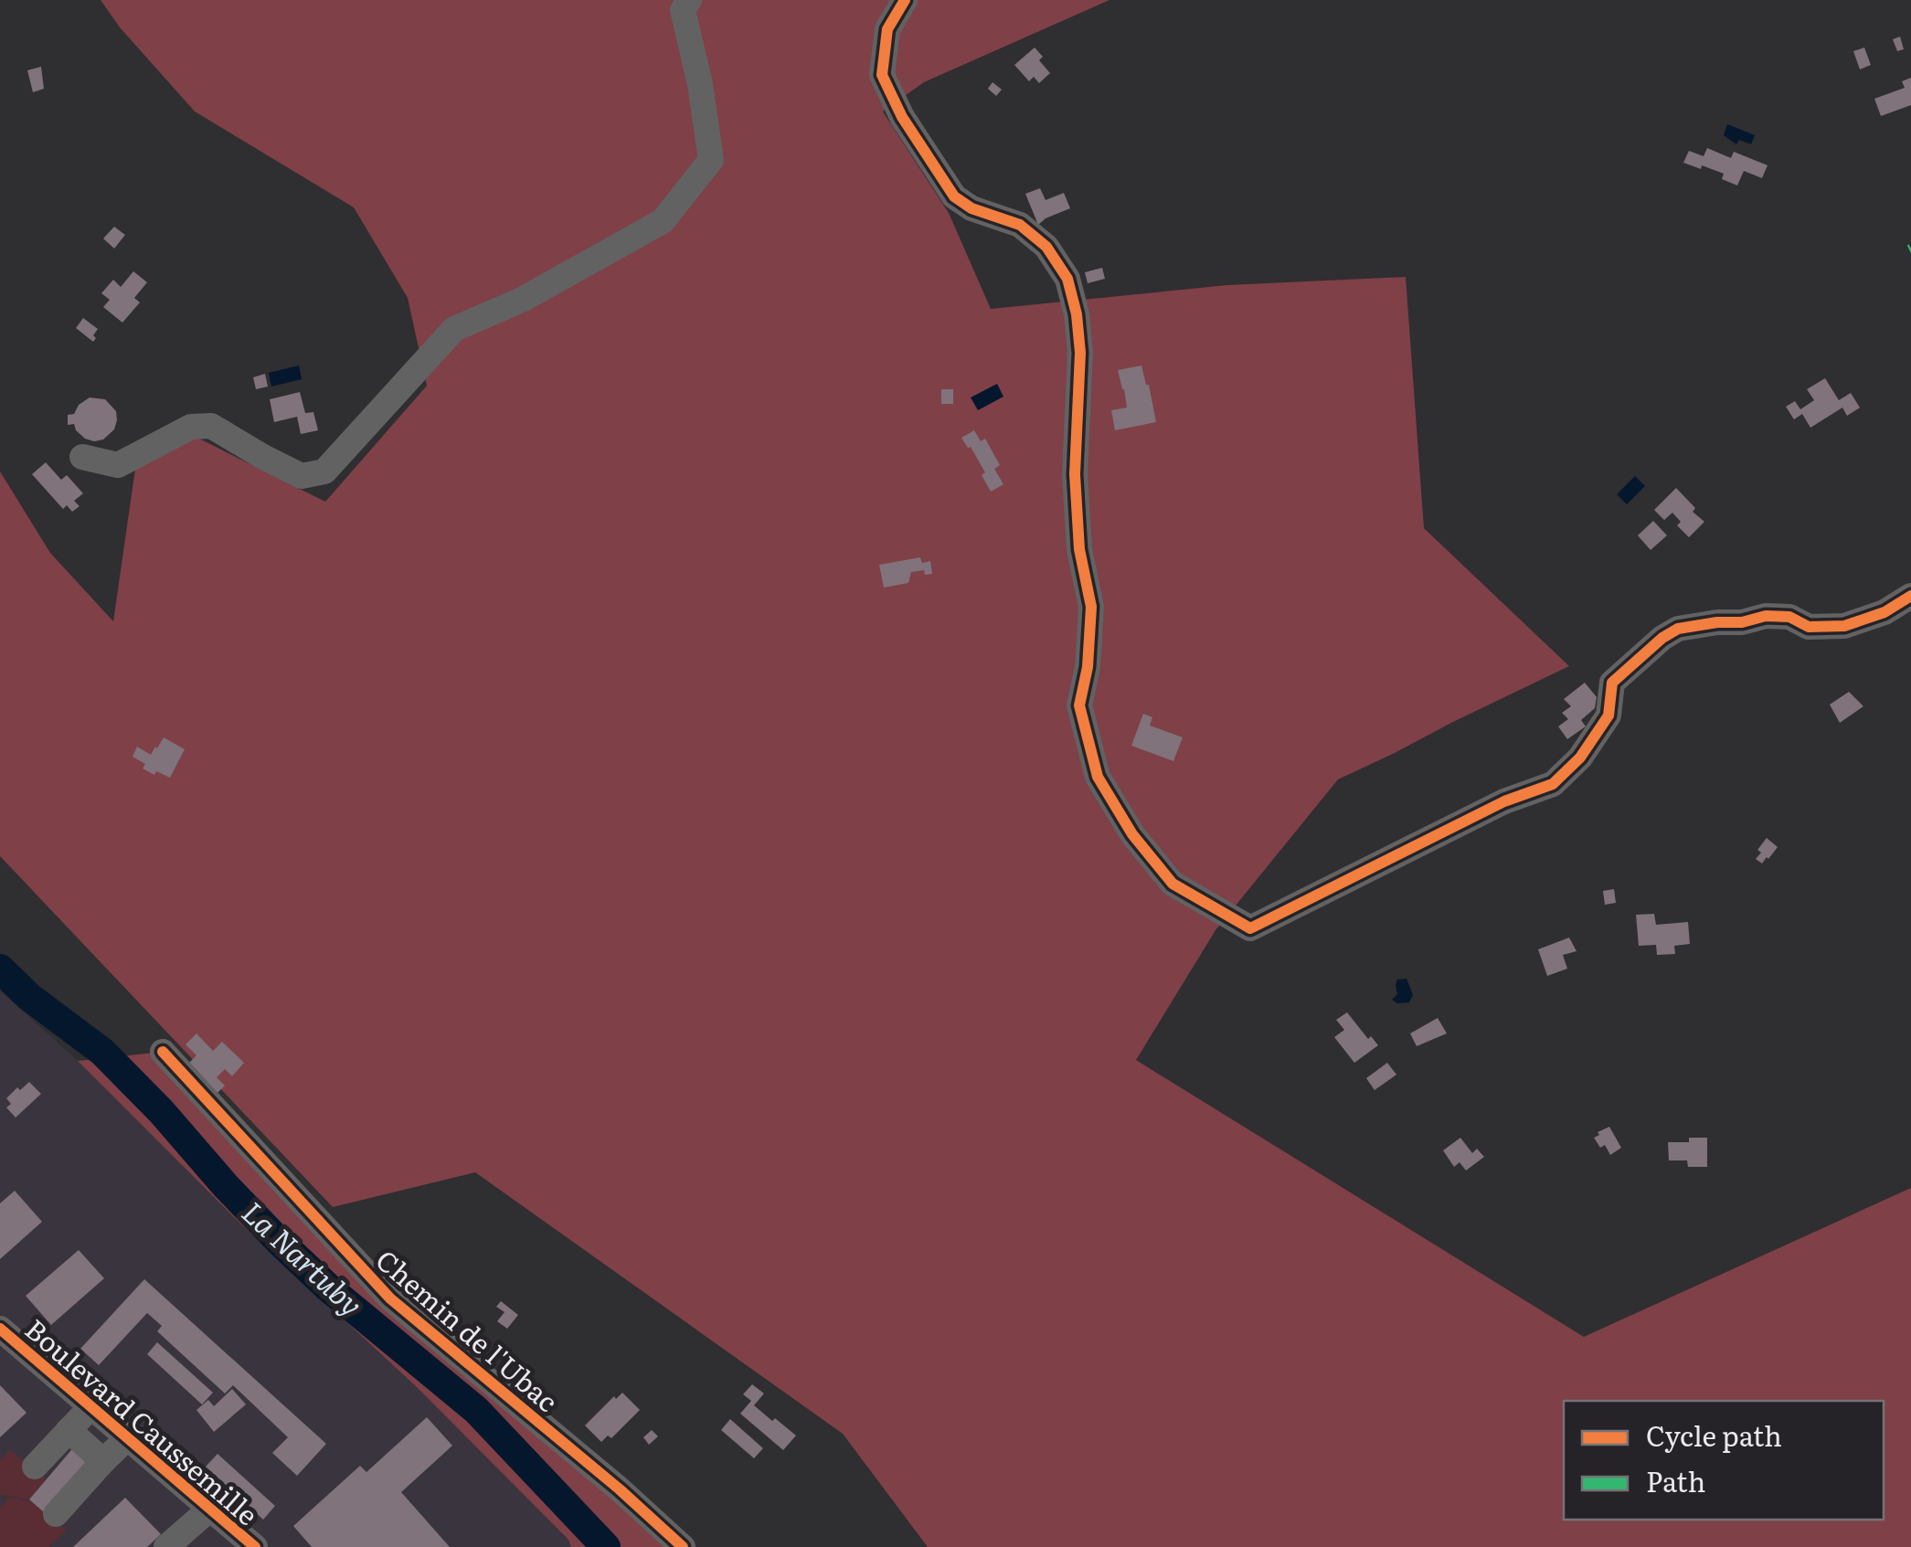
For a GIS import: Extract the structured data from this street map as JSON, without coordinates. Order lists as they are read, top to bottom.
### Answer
{
  "streets": {
    "street": ["Chemin de l'Ubac", "Boulevard Caussemille"]
  },
  "water": ["La Nartuby"],
  "legend": ["Cycle path", "Path"]
}
